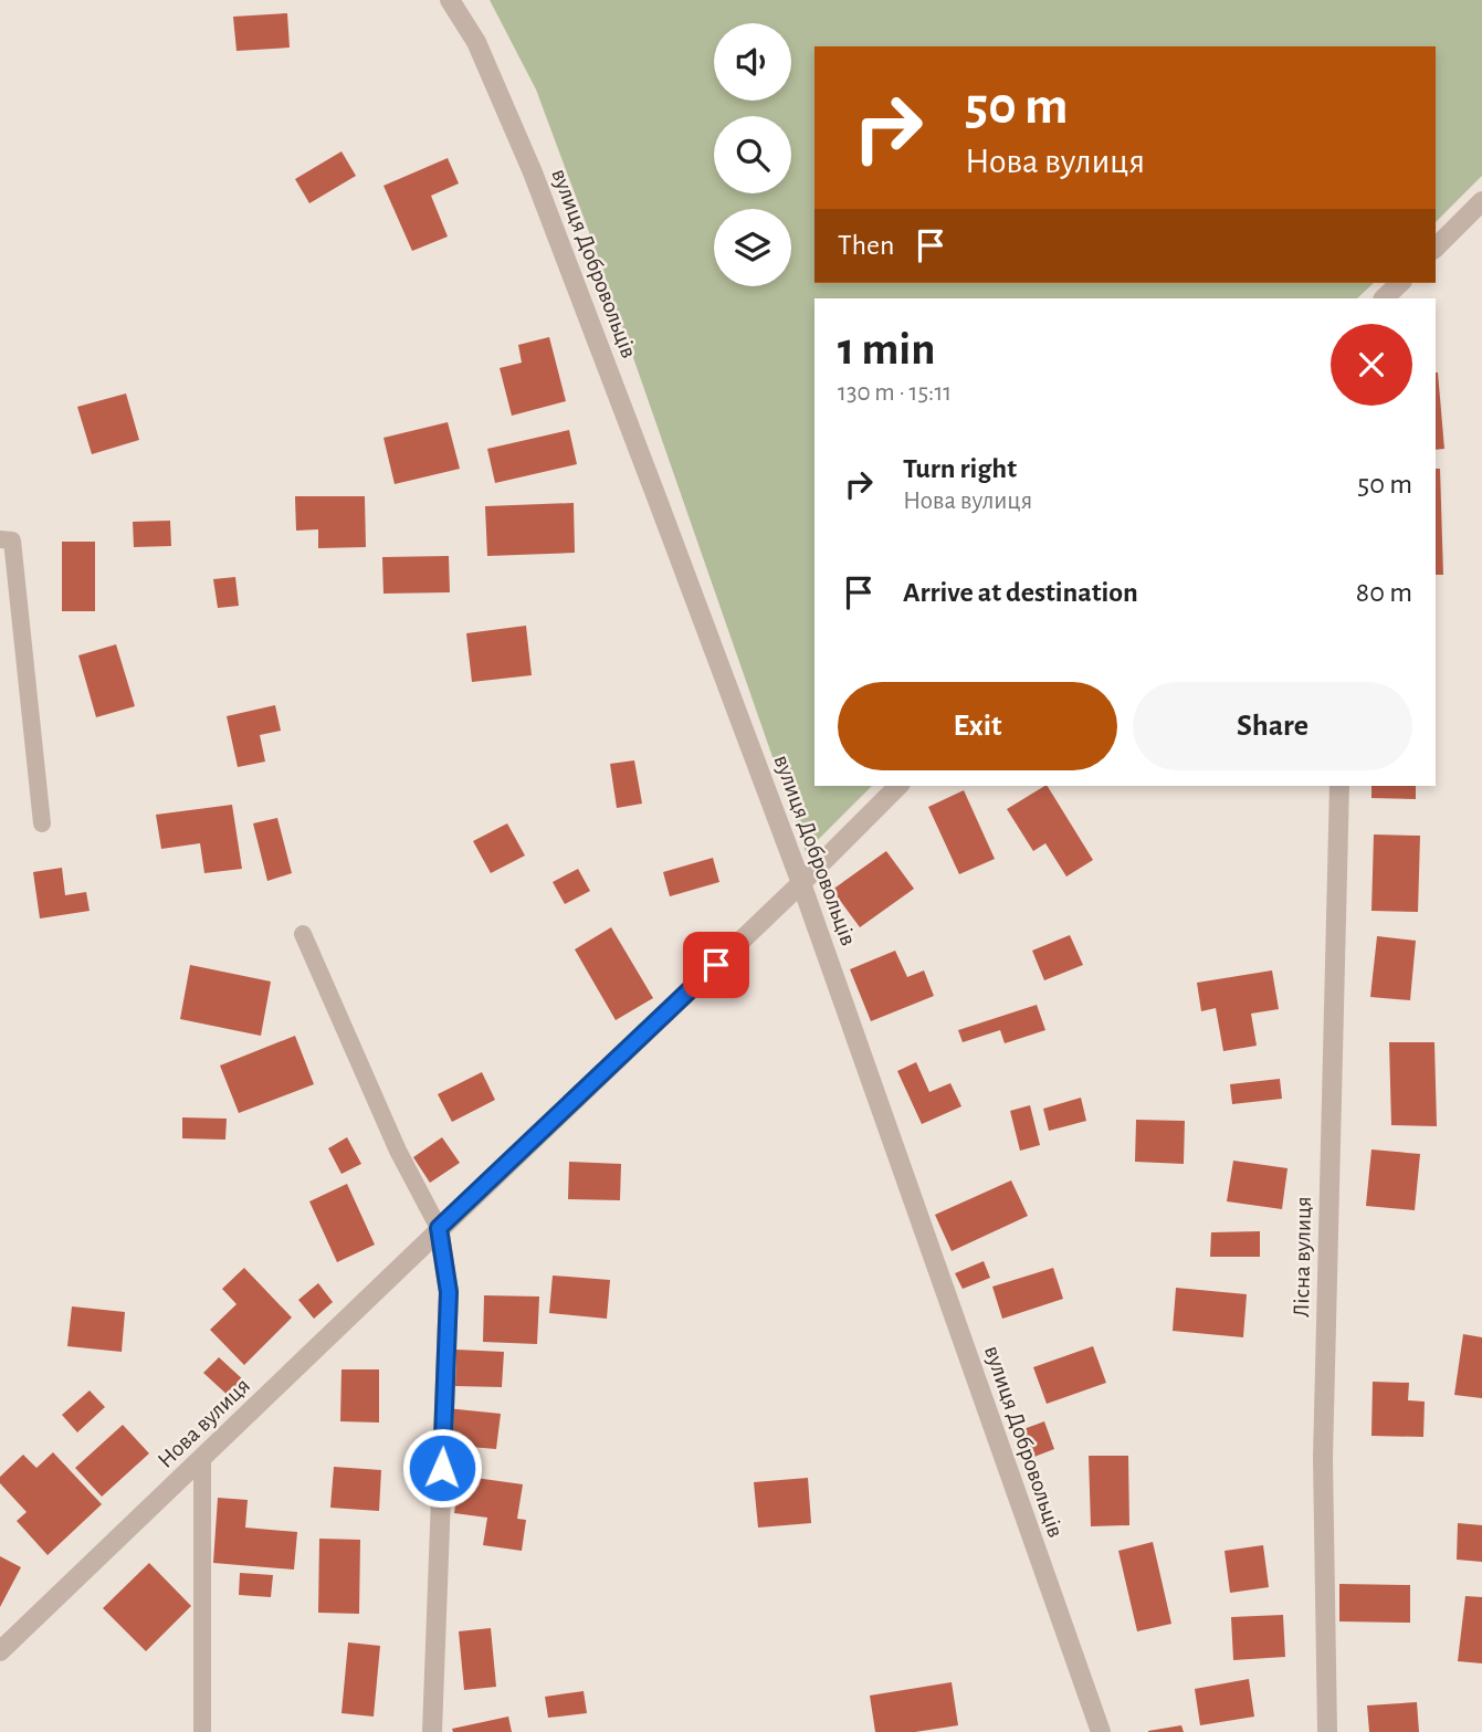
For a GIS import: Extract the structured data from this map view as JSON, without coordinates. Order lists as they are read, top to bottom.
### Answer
{
  "streets": {
    "street": ["вулиця Добровольців", "Лісна вулиця", "Нова вулиця"]
  },
  "crossings": [
    ["вулиця Добровольців", "Нова вулиця"]
  ],
  "page": {
    "turn": ["50 m", "Нова вулиця"],
    "then": "Then",
    "heading": ["1 min", "130 m · 15:11"],
    "list": [
      {
        "name": "Turn right",
        "note": "Нова вулиця",
        "value": "50 m"
      },
      {
        "name": "Arrive at destination",
        "value": "80 m"
      }
    ],
    "buttons": ["Exit", "Share"]
  }
}
